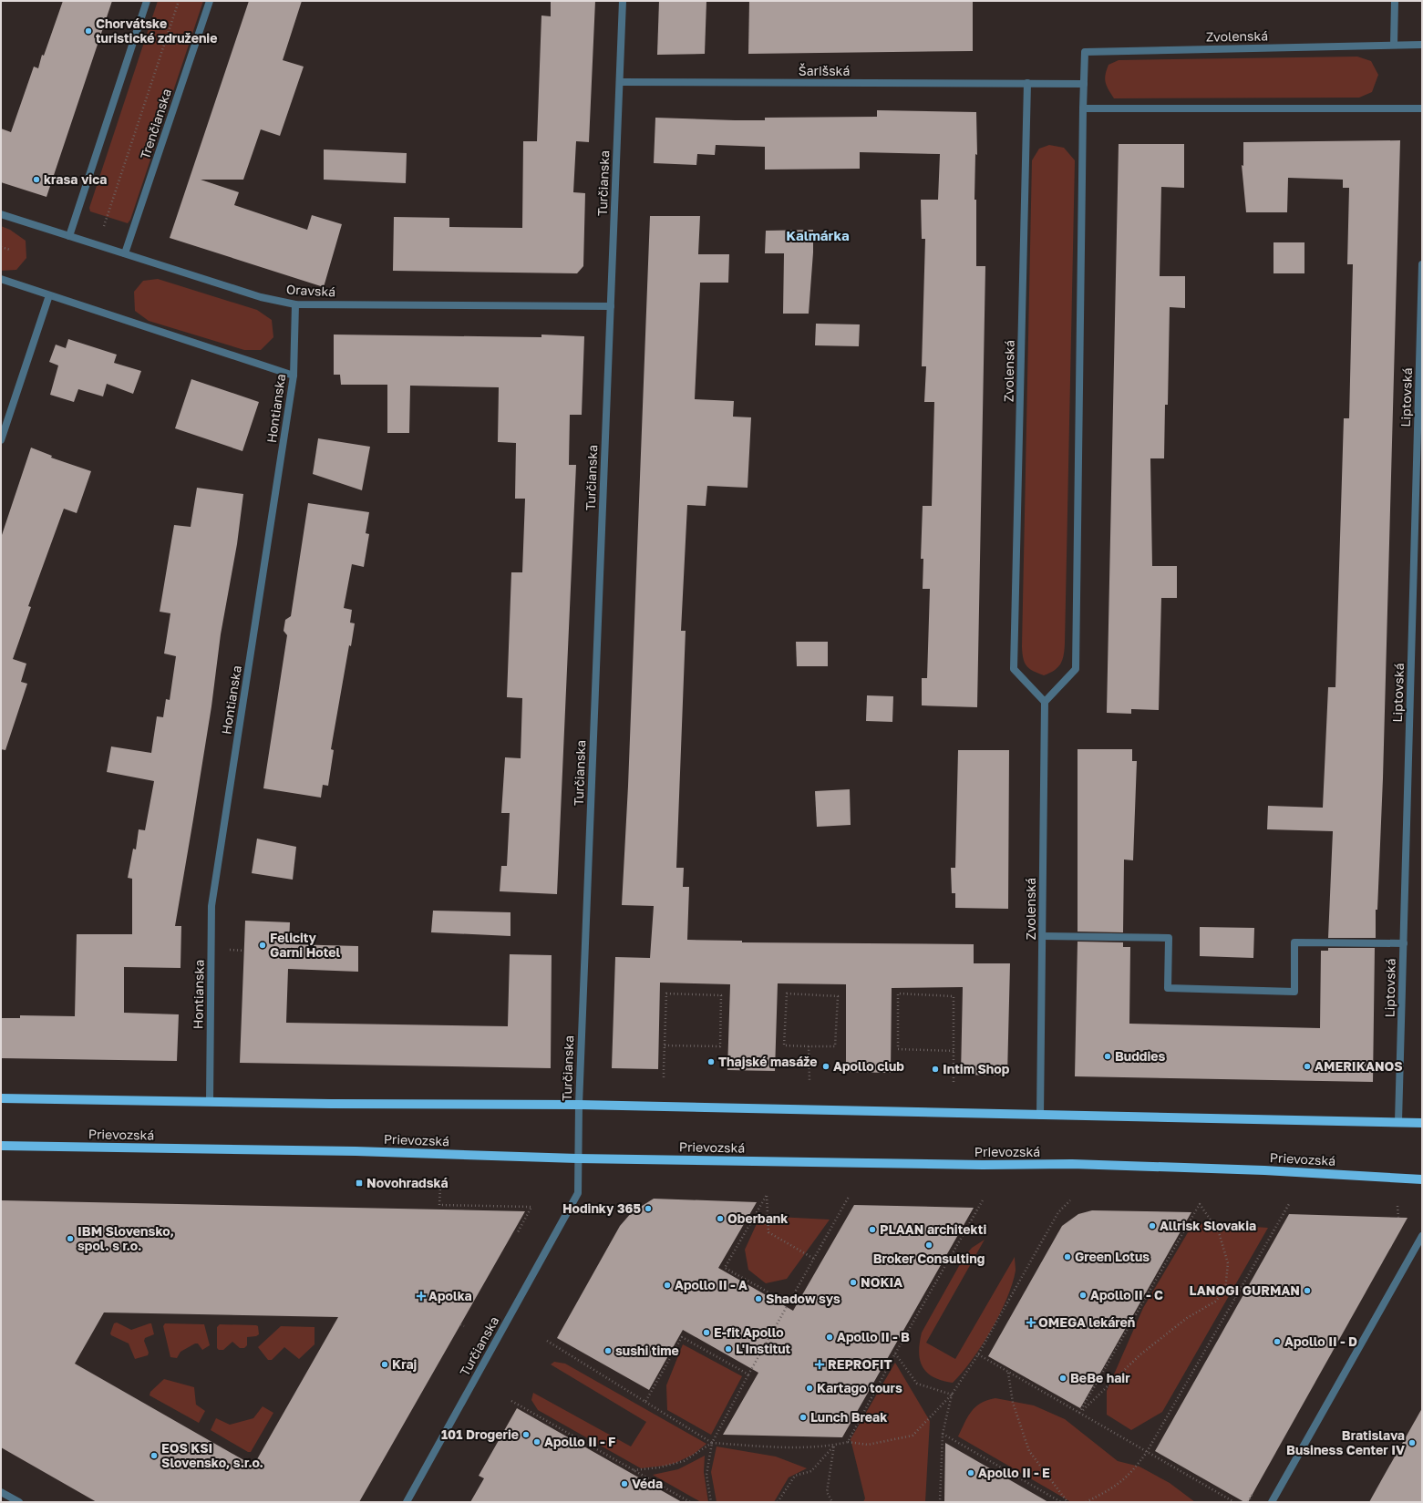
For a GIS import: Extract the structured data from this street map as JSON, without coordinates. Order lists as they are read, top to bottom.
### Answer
{
  "streets": {
    "main road": ["Prievozská"],
    "street": [
      "Zvolenská",
      "Šarišská",
      "Trenčianska",
      "Turčianska",
      "Oravská",
      "Liptovská",
      "Hontianska"
    ]
  },
  "crossings": [
    ["Zvolenská", "Šarišská"],
    ["Šarišská", "Turčianska"],
    ["Trenčianska", "Oravská"],
    ["Turčianska", "Oravská"],
    ["Turčianska", "Prievozská"],
    ["Oravská", "Hontianska"]
  ],
  "districts": ["Kalmárka"],
  "places": {
    "other": [
      "Chorvátske turistické združenie",
      "krasa vica",
      "Felicity Garni Hotel",
      "Buddies",
      "Thajské masáže",
      "Apollo club",
      "AMERIKANOS",
      "Intim Shop",
      "Hodinky 365",
      "Oberbank",
      "Allrisk Slovakia",
      "PLAAN architekti",
      "IBM Slovensko, spol. s r.o.",
      "Broker Consulting",
      "Green Lotus",
      "NOKIA",
      "Apollo II - A",
      "LANOGI GURMAN",
      "Apollo II - C",
      "Shadow sys",
      "E-fit Apollo",
      "Apollo II - B",
      "Apollo II - D",
      "L'Institut",
      "sushi time",
      "Kraj",
      "BeBe hair",
      "Kartago tours",
      "Lunch Break",
      "101 Drogerie",
      "Apollo II - F",
      "Bratislava Business Center IV",
      "EOS KSI Slovensko, s.r.o.",
      "Apollo II - E",
      "Véda"
    ],
    "transit": ["Novohradská"],
    "health": ["Apolka", "OMEGA lekáreň", "REPROFIT"]
  }
}
